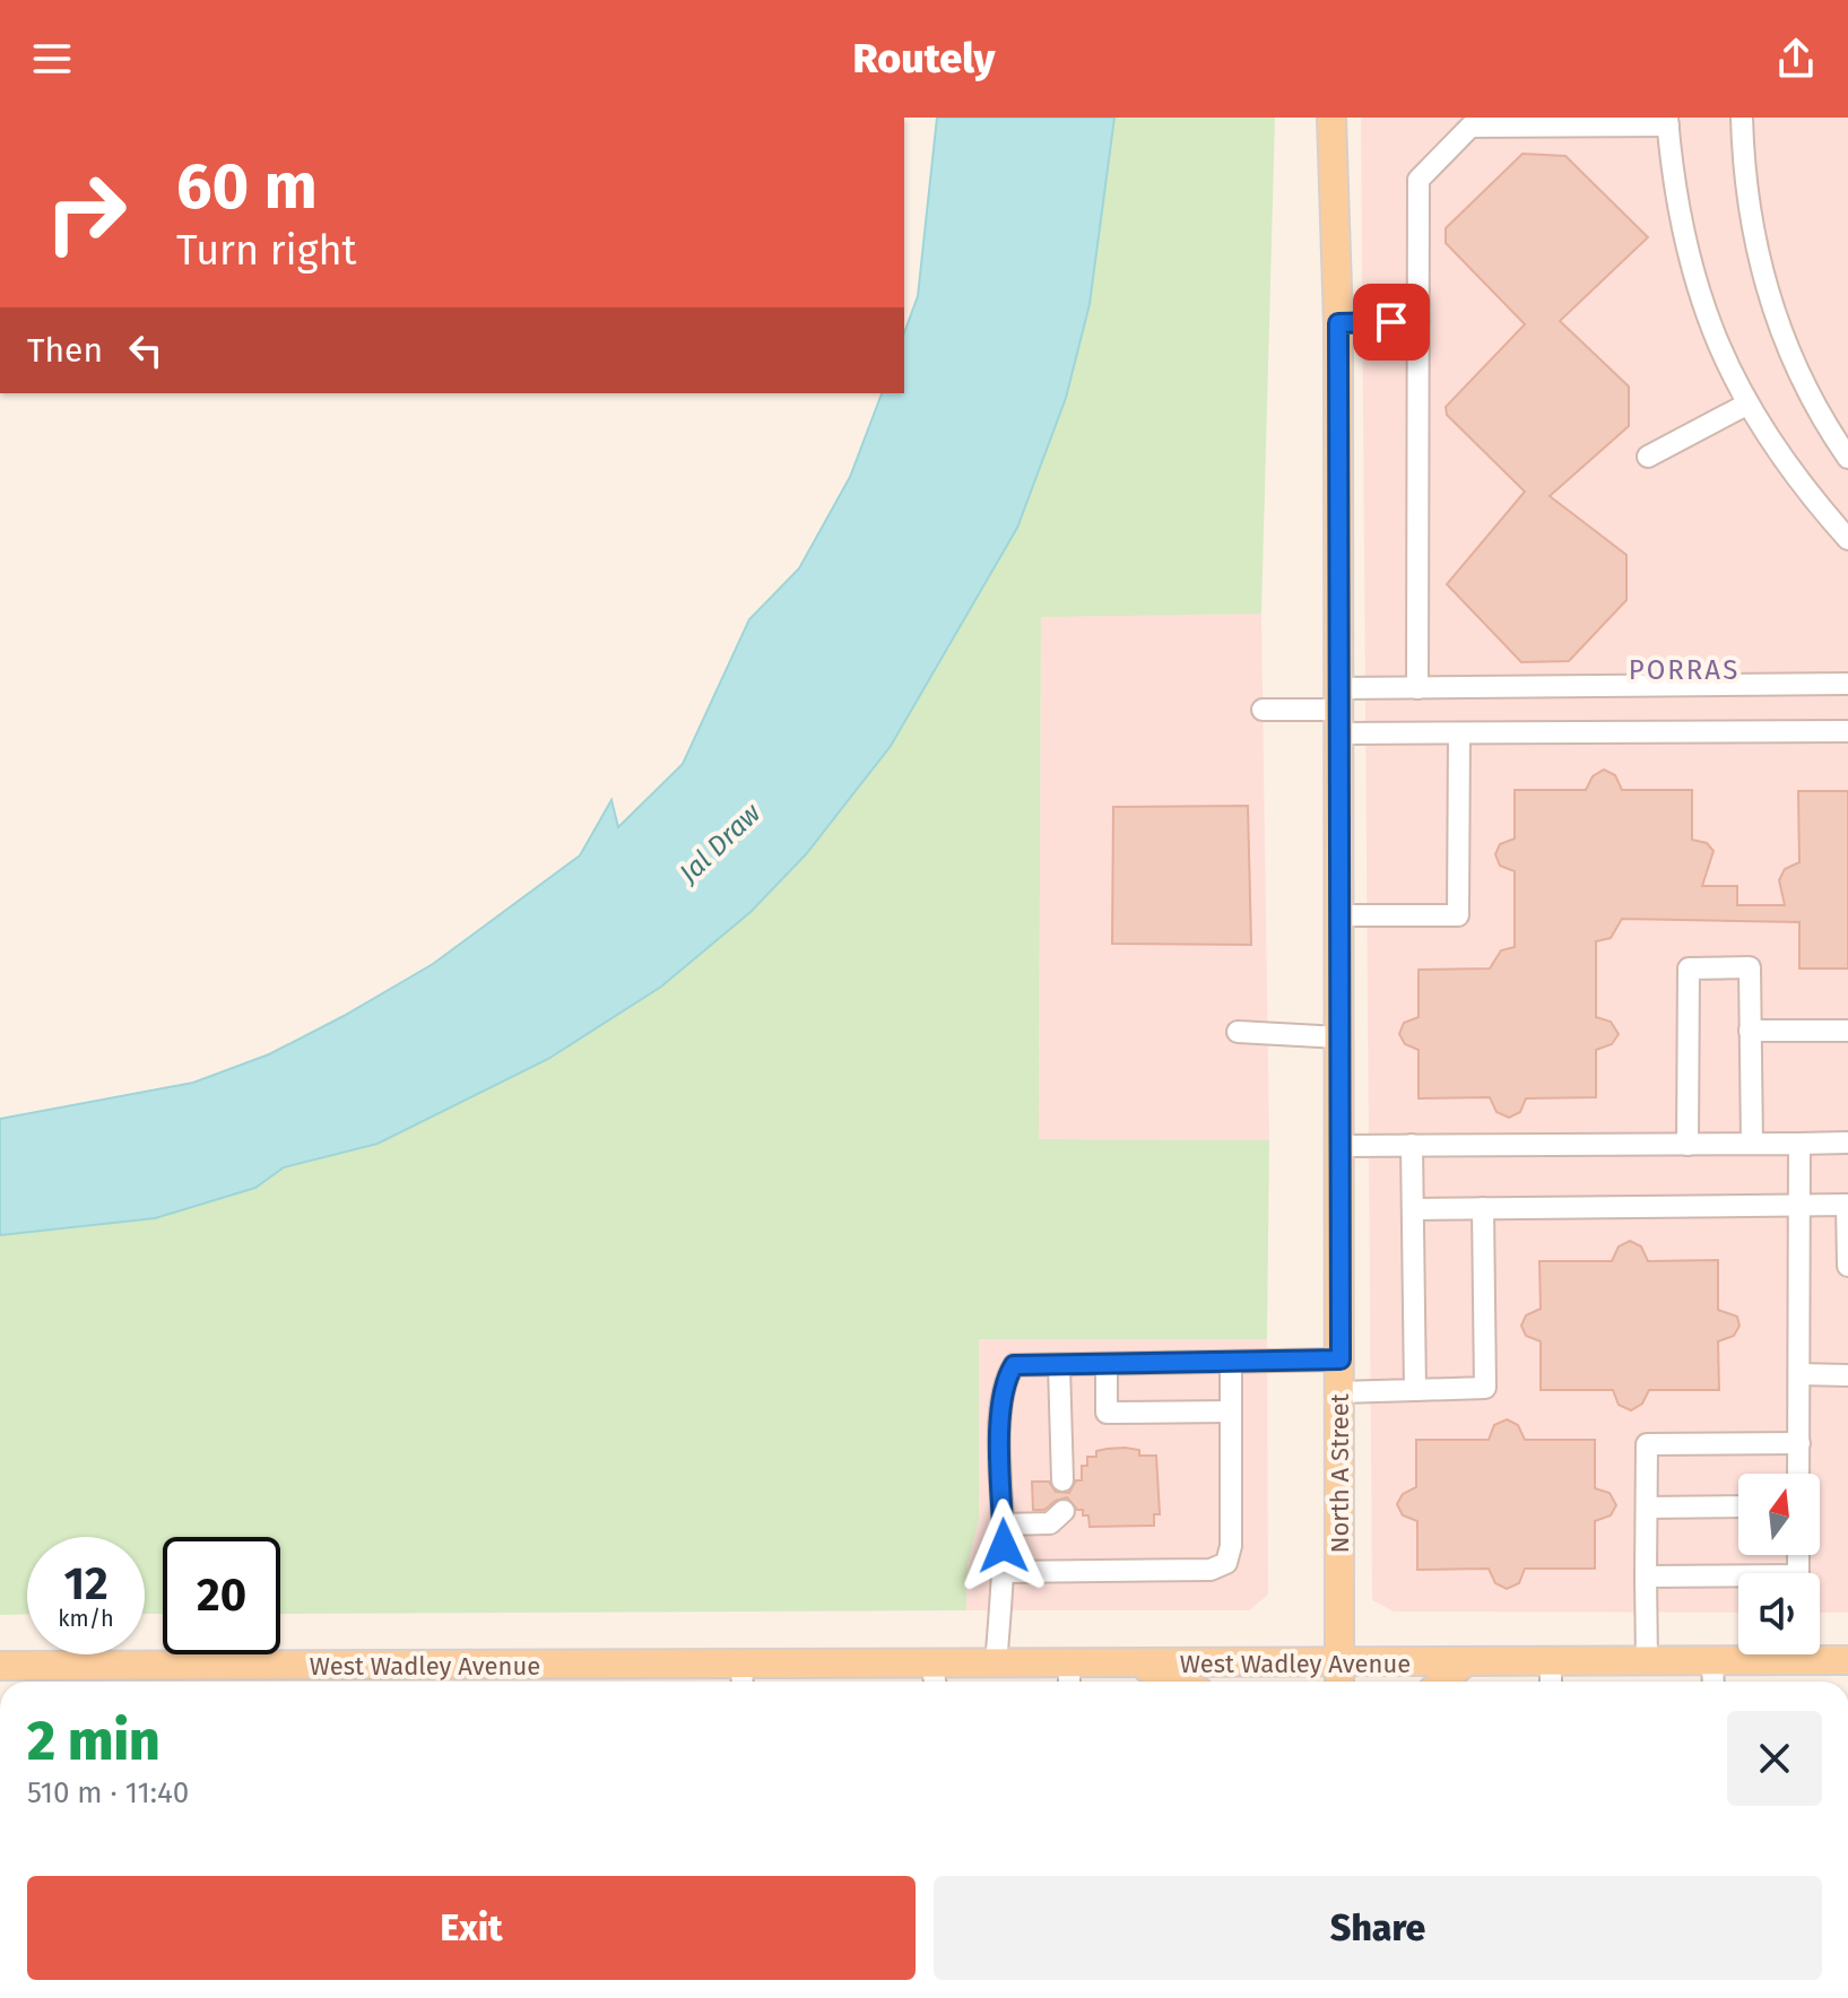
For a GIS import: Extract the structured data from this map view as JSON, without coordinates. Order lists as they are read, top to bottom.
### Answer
{
  "streets": {
    "main road": ["North A Street", "West Wadley Avenue"]
  },
  "crossings": [
    ["North A Street", "West Wadley Avenue"]
  ],
  "districts": ["PORRAS"],
  "water": ["Jal Draw"],
  "north": "top",
  "page": {
    "header": "Routely",
    "turn": ["60 m", "Turn right"],
    "then": "Then",
    "speed": "12 km/h",
    "limit": "20",
    "heading": ["2 min", "510 m · 11:40"],
    "buttons": ["Exit", "Share"]
  }
}
